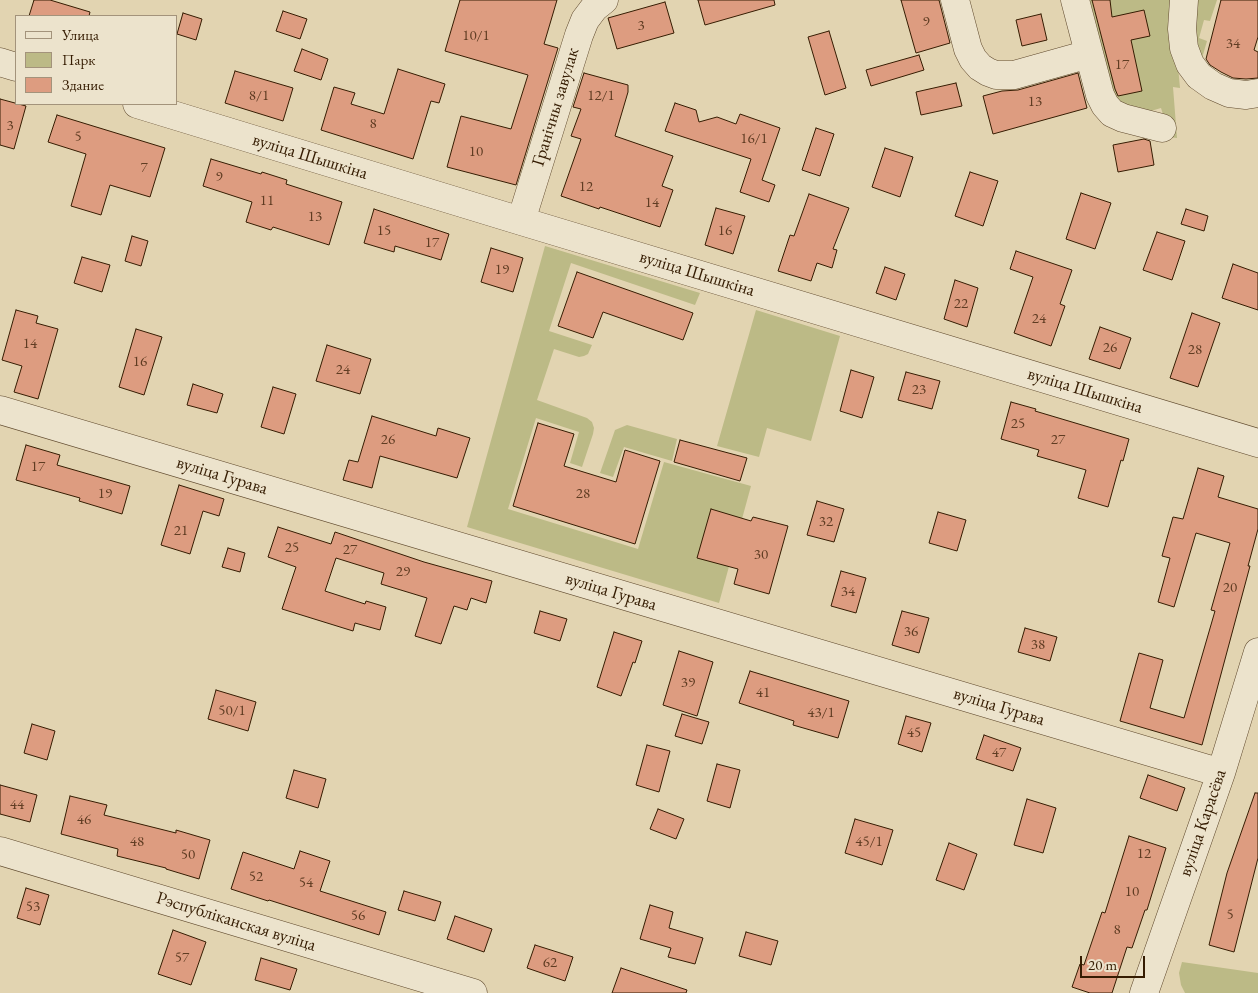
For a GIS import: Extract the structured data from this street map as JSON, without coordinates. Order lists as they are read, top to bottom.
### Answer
{
  "streets": {
    "street": [
      "Гранічны завулак",
      "вуліца Шышкіна",
      "вуліца Гурава",
      "вуліца Карасёва",
      "Рэспубліканская вуліца"
    ]
  },
  "crossings": [
    ["Гранічны завулак", "вуліца Шышкіна"],
    ["вуліца Гурава", "вуліца Карасёва"]
  ],
  "house_numbers": [
    "9",
    "3",
    "10/1",
    "34",
    "17",
    "8/1",
    "12/1",
    "13",
    "8",
    "3",
    "5",
    "16/1",
    "10",
    "7",
    "9",
    "12",
    "11",
    "14",
    "13",
    "15",
    "16",
    "17",
    "19",
    "22",
    "24",
    "14",
    "26",
    "28",
    "16",
    "24",
    "23",
    "25",
    "26",
    "27",
    "17",
    "19",
    "28",
    "32",
    "21",
    "25",
    "27",
    "30",
    "29",
    "20",
    "34",
    "36",
    "38",
    "39",
    "41",
    "50/1",
    "43/1",
    "45",
    "47",
    "44",
    "46",
    "48",
    "45/1",
    "12",
    "50",
    "52",
    "54",
    "10",
    "53",
    "5",
    "56",
    "8",
    "57",
    "62"
  ],
  "legend": ["Улица", "Парк", "Здание"],
  "scale_bar": "20 m"
}
